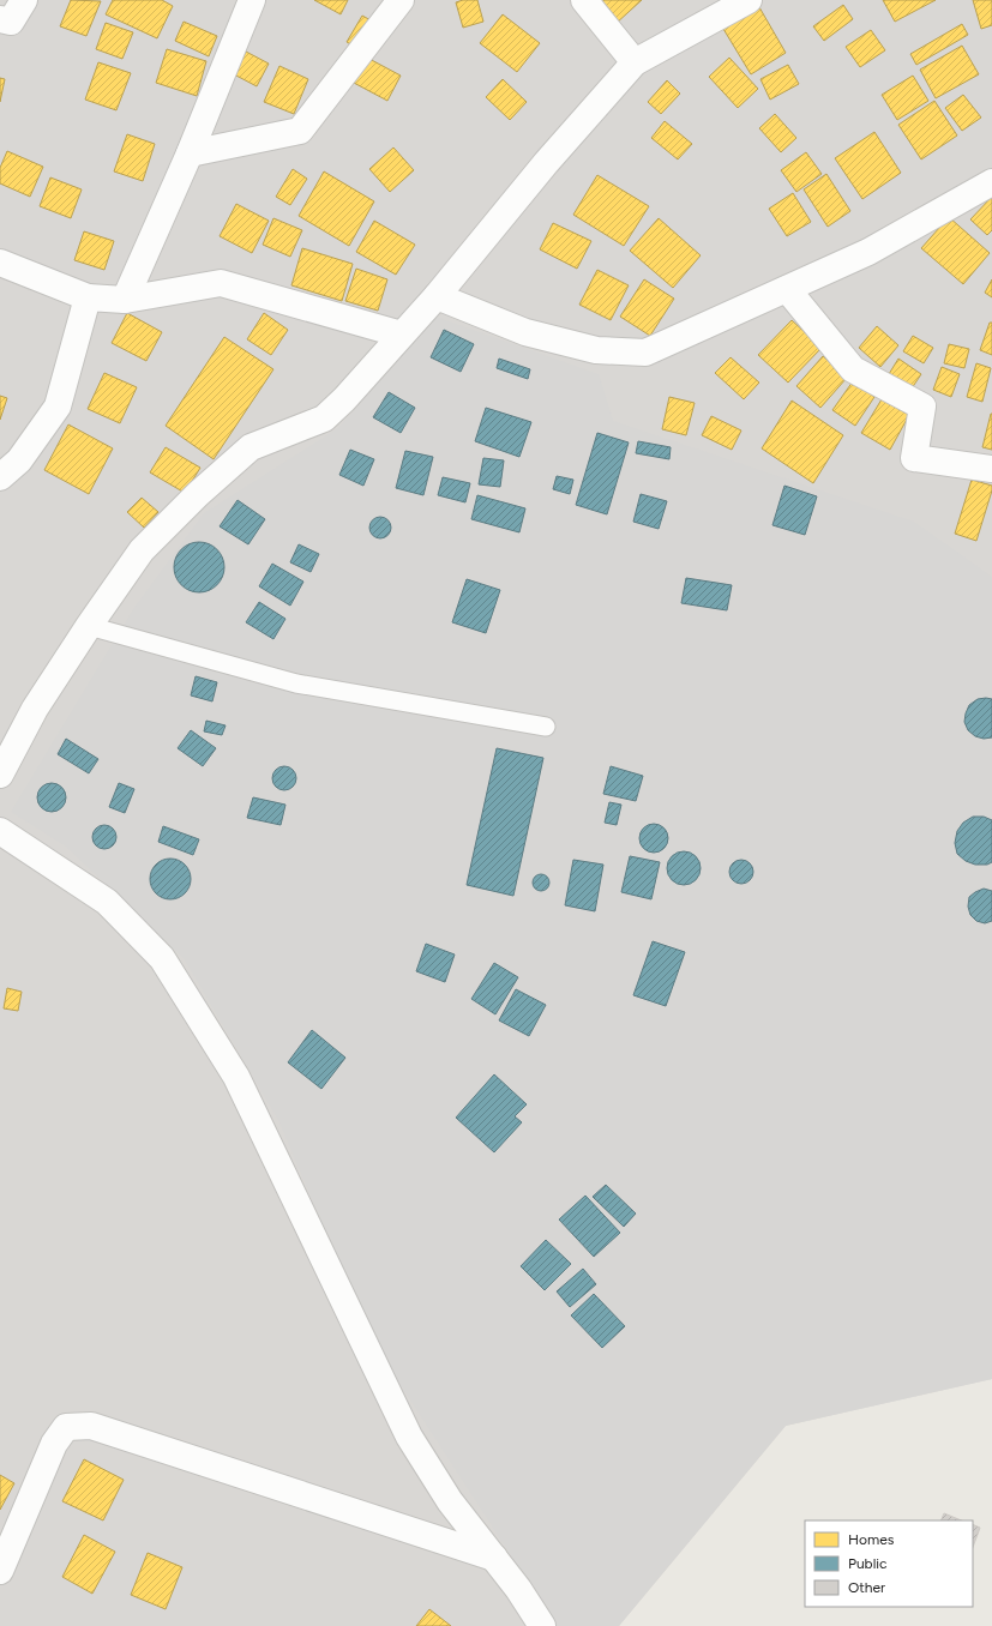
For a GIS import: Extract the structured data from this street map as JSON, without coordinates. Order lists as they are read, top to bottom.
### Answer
{
  "legend": ["Homes", "Public", "Other"]
}
